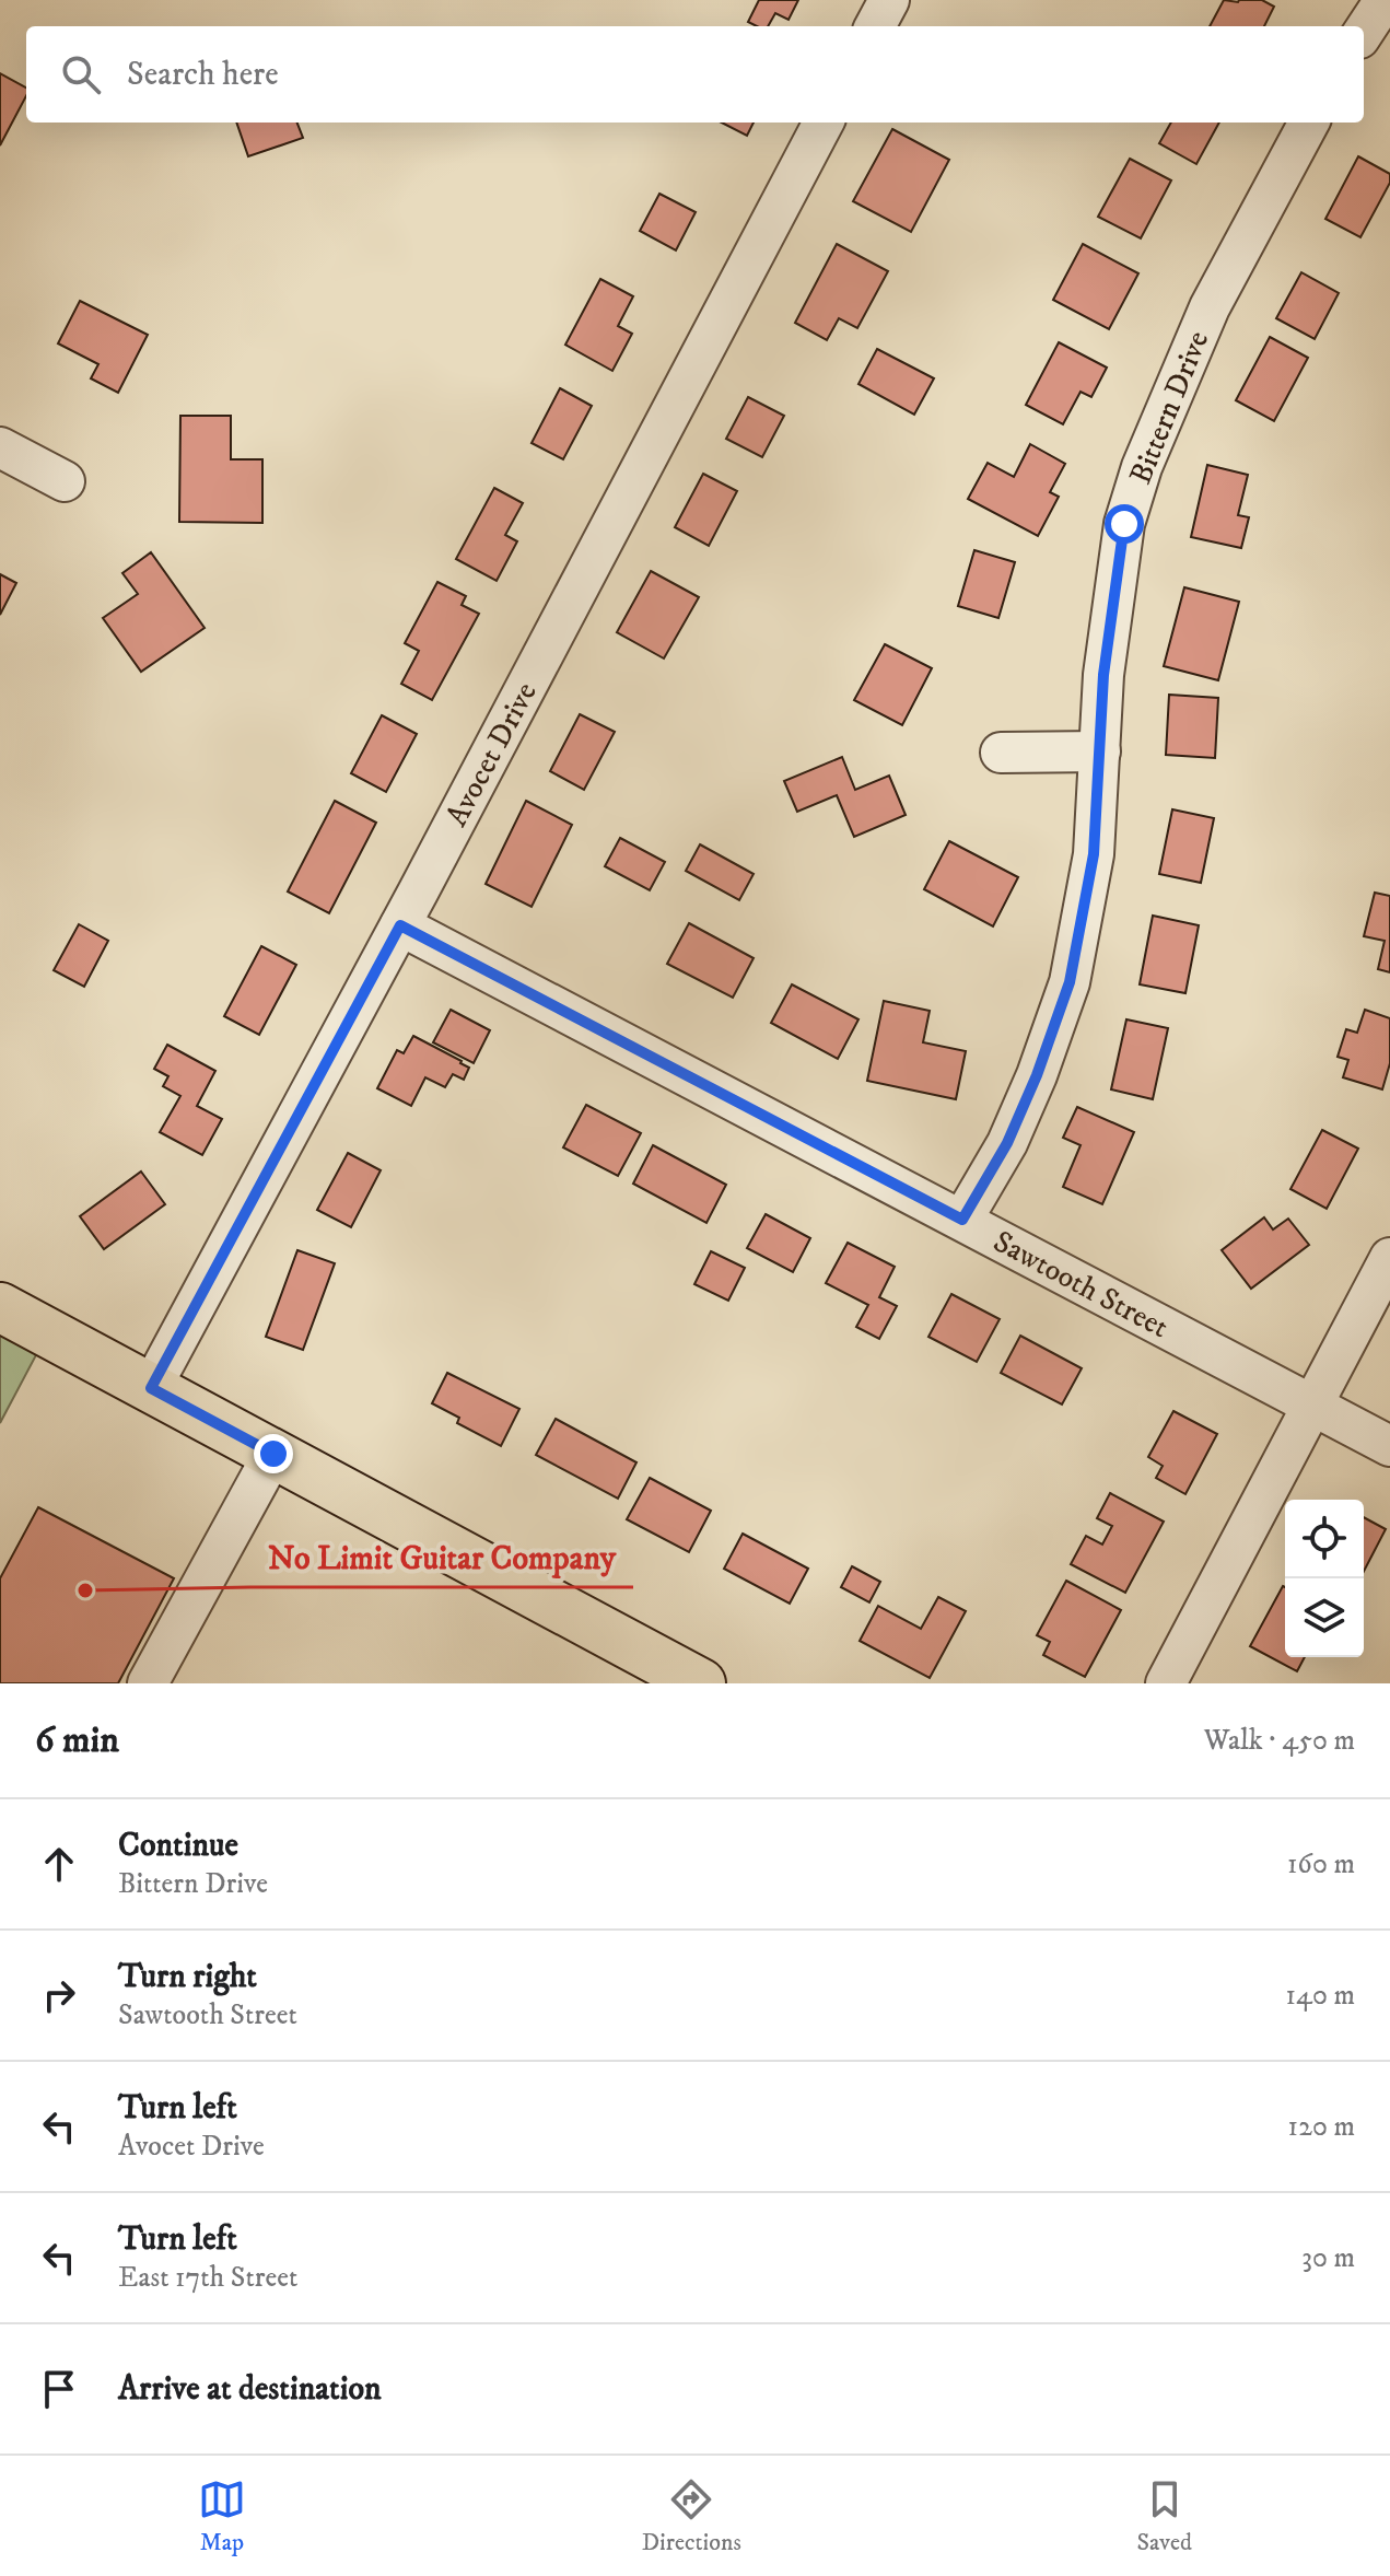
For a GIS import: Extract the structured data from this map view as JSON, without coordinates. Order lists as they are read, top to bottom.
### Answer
{
  "streets": {
    "street": ["Bittern Drive", "Avocet Drive", "Sawtooth Street"]
  },
  "crossings": [
    ["Bittern Drive", "Sawtooth Street"],
    ["Avocet Drive", "Sawtooth Street"]
  ],
  "places": ["No Limit Guitar Company"],
  "page": {
    "search": "Search here",
    "heading": ["6 min", "Walk · 450 m"],
    "list": [
      ["Continue", "Bittern Drive", "160 m"],
      ["Turn right", "Sawtooth Street", "140 m"],
      ["Turn left", "Avocet Drive", "120 m"],
      ["Turn left", "East 17th Street", "30 m"],
      "Arrive at destination"
    ],
    "nav": ["Map", "Directions", "Saved"]
  }
}
